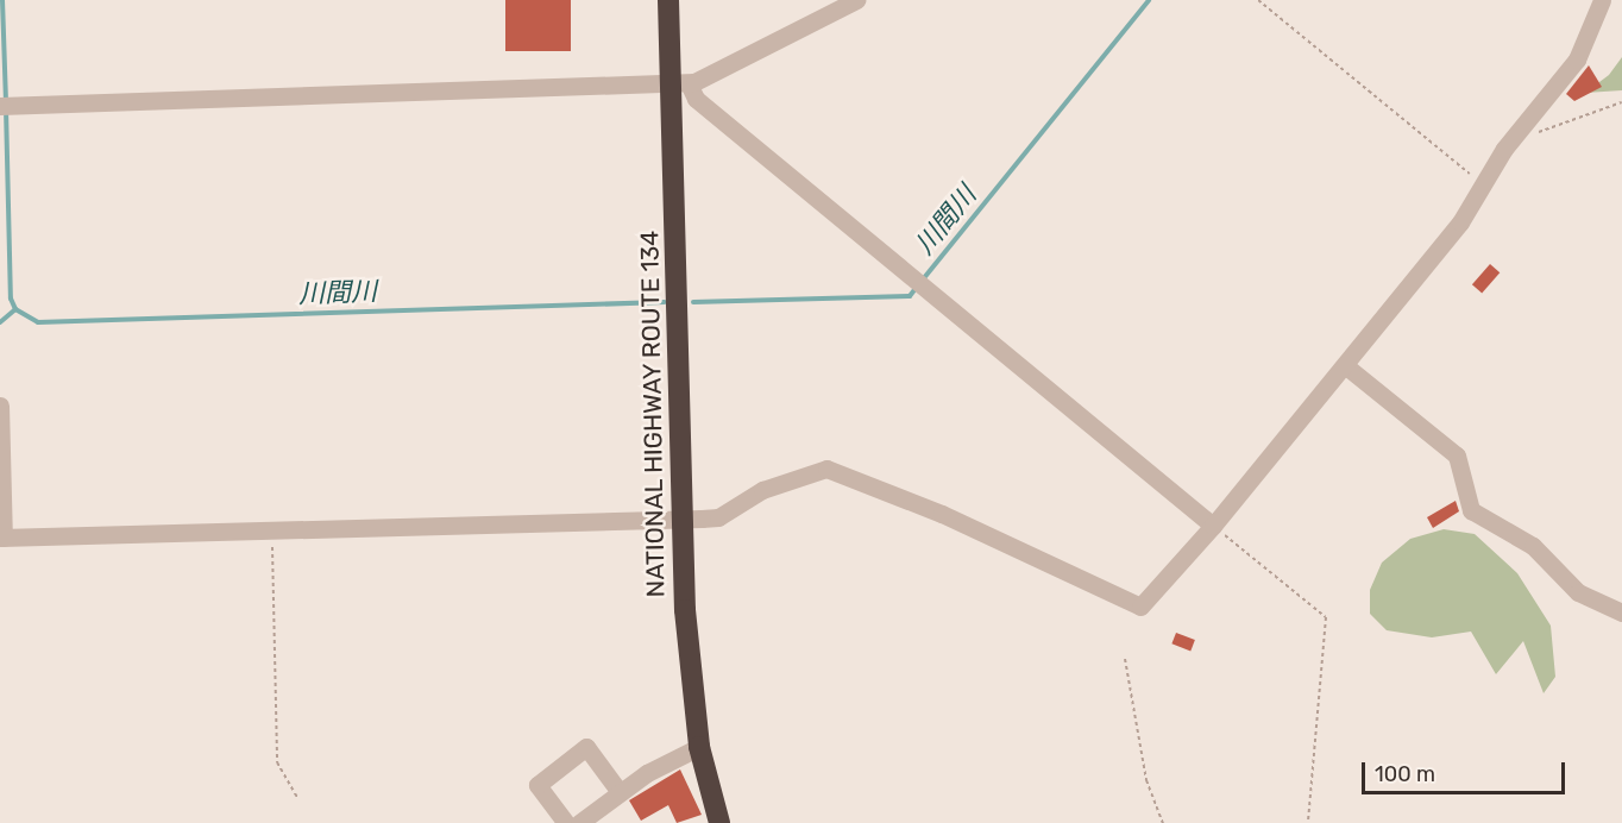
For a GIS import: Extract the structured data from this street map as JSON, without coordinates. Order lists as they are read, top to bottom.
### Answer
{
  "streets": {
    "highway": ["NATIONAL HIGHWAY ROUTE 134"]
  },
  "water": ["川間川"],
  "scale_bar": "100 m"
}
